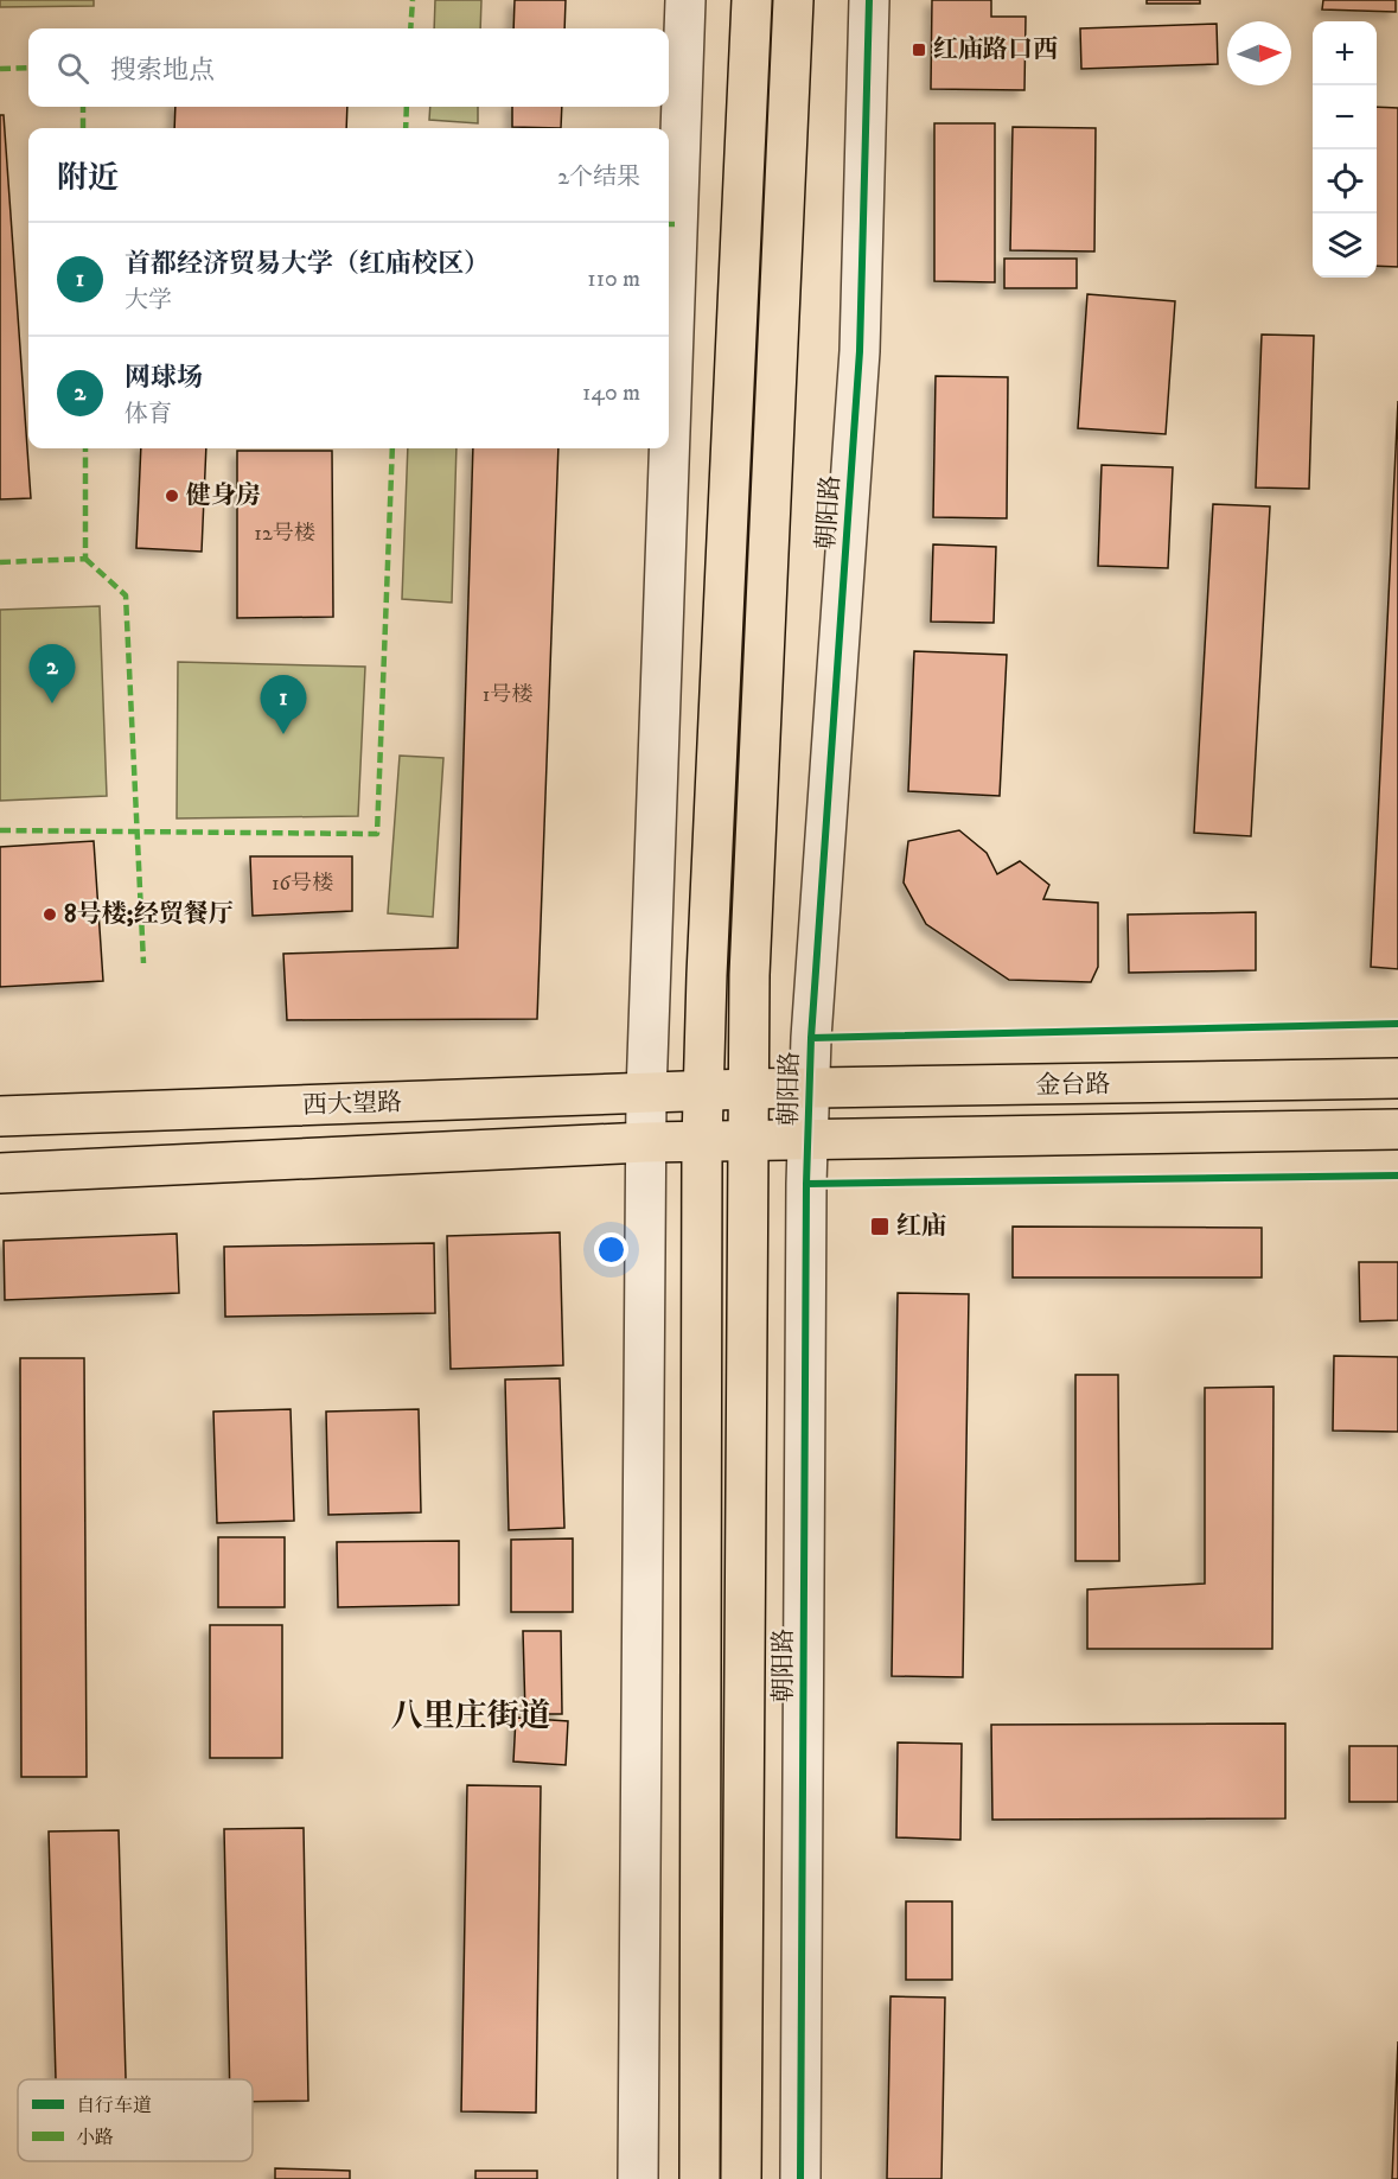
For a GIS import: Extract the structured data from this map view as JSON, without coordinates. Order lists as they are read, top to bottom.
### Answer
{
  "streets": {
    "main road": ["朝阳路", "金台路", "西大望路"]
  },
  "crossings": [
    ["朝阳路", "金台路"],
    ["金台路", "西大望路"]
  ],
  "districts": ["八里庄街道"],
  "places": {
    "transit": ["红庙路口西", "红庙"],
    "other": ["健身房", "8号楼;经贸餐厅"]
  },
  "house_numbers": ["12号楼", "1号楼", "16号楼"],
  "legend": ["自行车道", "小路"],
  "north": "right",
  "page": {
    "map_buttons": ["+", "−"],
    "search": "搜索地点",
    "heading": ["附近", "2个结果"],
    "list": [
      {
        "mark": "1",
        "name": "首都经济贸易大学（红庙校区）",
        "note": "大学",
        "value": "110 m"
      },
      {
        "mark": "2",
        "name": "网球场",
        "note": "体育",
        "value": "140 m"
      }
    ],
    "pins": ["2", "1"]
  }
}
